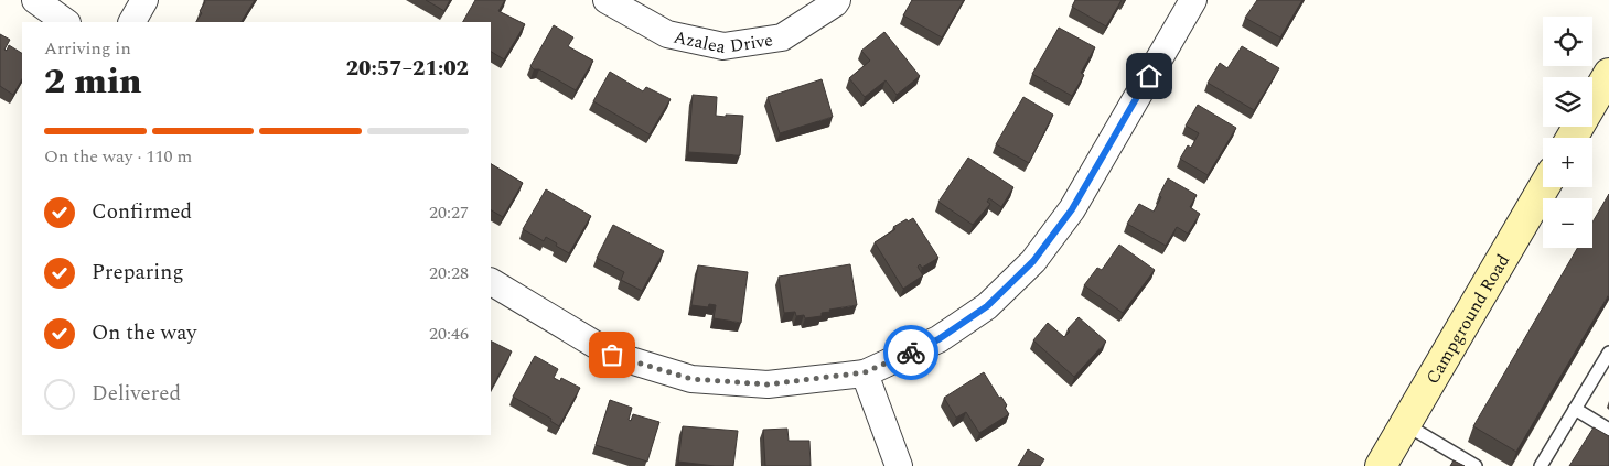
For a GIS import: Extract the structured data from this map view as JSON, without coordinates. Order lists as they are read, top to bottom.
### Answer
{
  "streets": {
    "street": ["Azalea Drive", "Campground Road"]
  },
  "page": {
    "map_buttons": ["+", "−"],
    "heading": ["2 min", "Arriving in", "20:57–21:02"],
    "bar": "On the way · 110 m",
    "list": [
      ["Confirmed", "20:27"],
      ["Preparing", "20:28"],
      ["On the way", "20:46"],
      "Delivered"
    ]
  }
}
